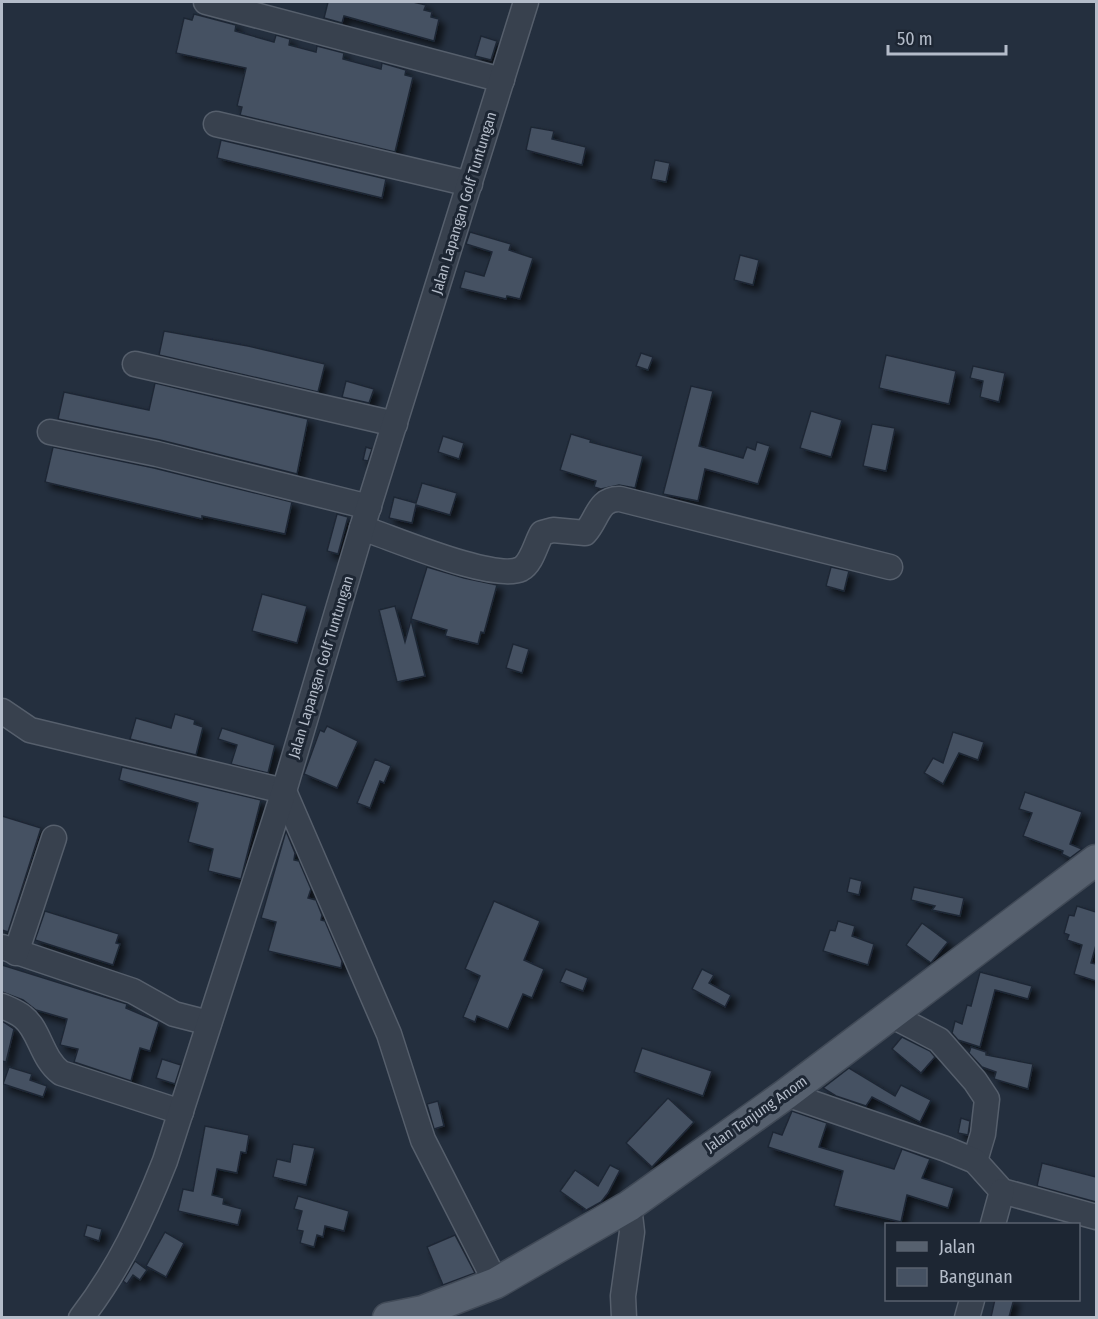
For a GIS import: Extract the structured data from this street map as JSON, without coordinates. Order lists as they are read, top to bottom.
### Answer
{
  "streets": {
    "main road": ["Jalan Tanjung Anom"],
    "street": ["Jalan Lapangan Golf Tuntungan"]
  },
  "legend": ["Jalan", "Bangunan"],
  "scale_bar": "50 m"
}
